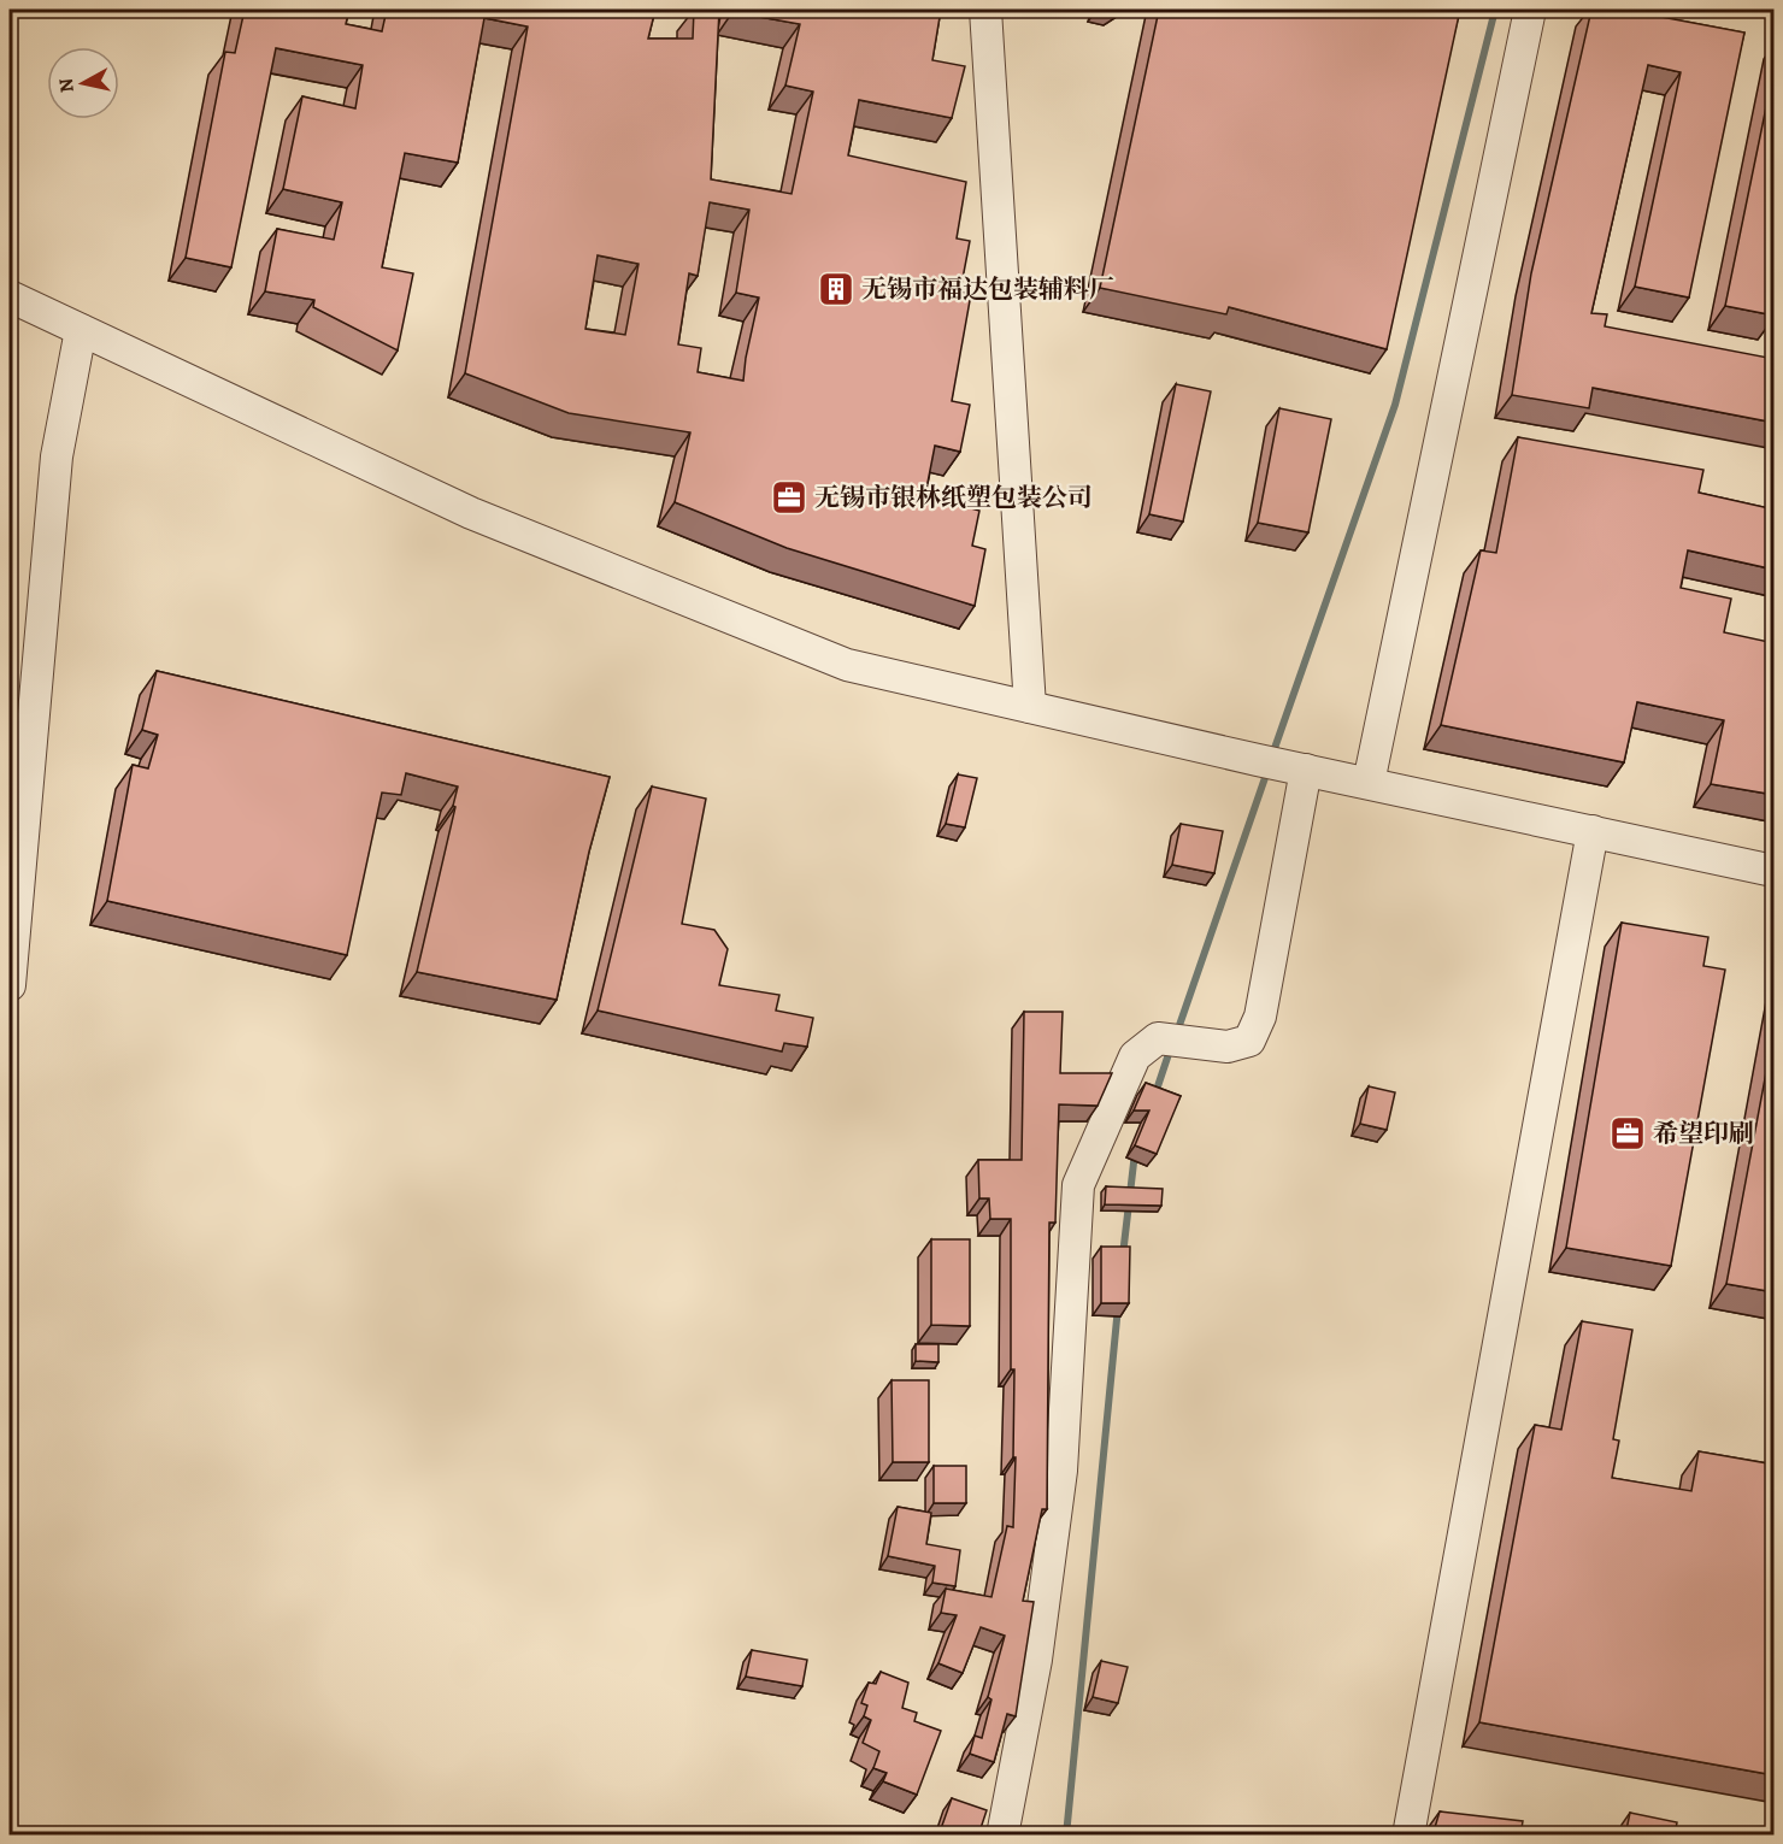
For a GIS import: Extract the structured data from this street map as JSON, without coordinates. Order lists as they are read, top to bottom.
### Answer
{
  "places": {
    "building": ["无锡市福达包装辅料厂"],
    "office": ["无锡市银林纸塑包装公司", "希望印刷"]
  },
  "north": "left"
}
